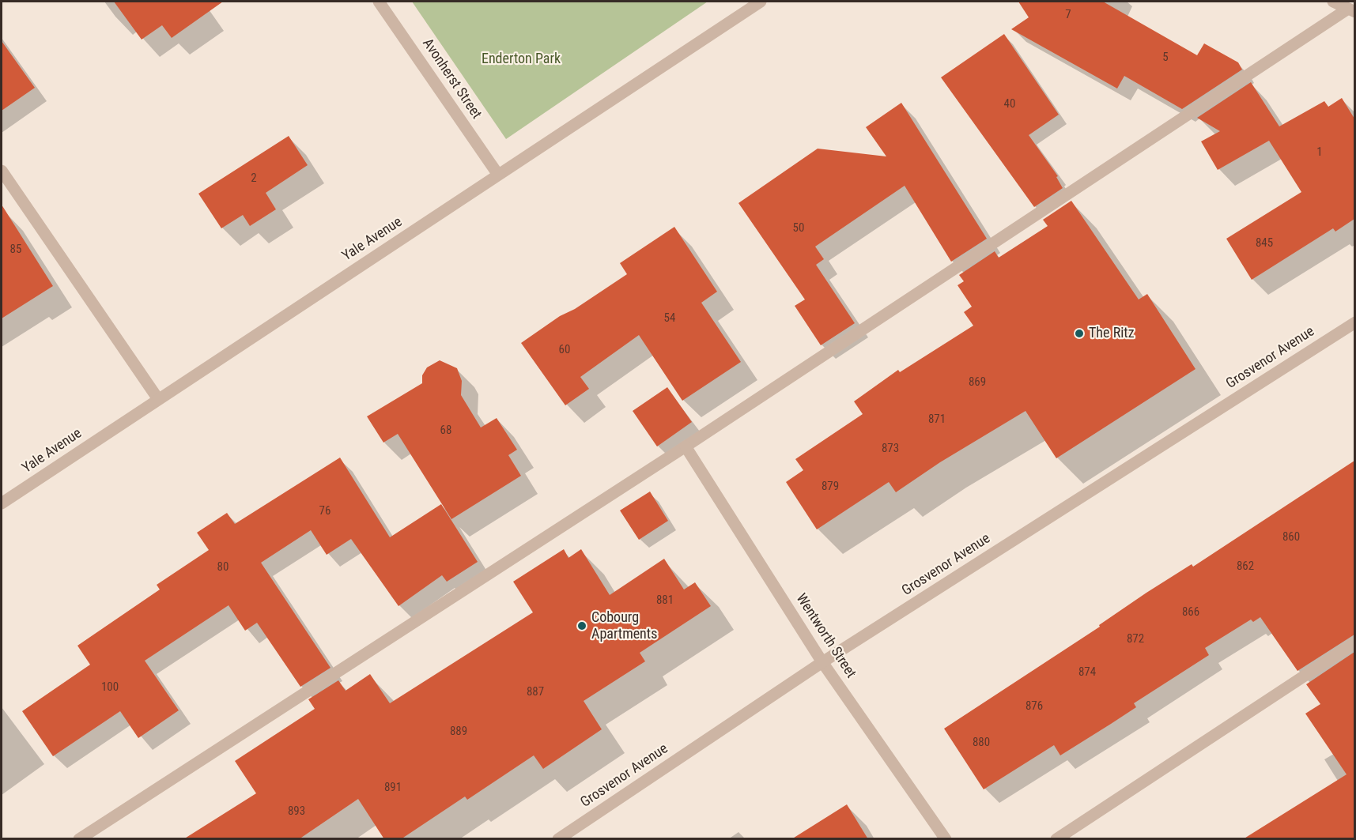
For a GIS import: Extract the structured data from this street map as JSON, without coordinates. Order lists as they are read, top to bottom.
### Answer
{
  "streets": {
    "street": [
      "Avonherst Street",
      "Yale Avenue",
      "Grosvenor Avenue",
      "Wentworth Street"
    ]
  },
  "crossings": [
    ["Avonherst Street", "Yale Avenue"],
    ["Grosvenor Avenue", "Wentworth Street"]
  ],
  "parks": ["Enderton Park"],
  "places": ["The Ritz", "Cobourg Apartments"],
  "house_numbers": [
    "7",
    "5",
    "40",
    "1",
    "2",
    "50",
    "845",
    "85",
    "54",
    "60",
    "869",
    "871",
    "68",
    "873",
    "879",
    "76",
    "860",
    "862",
    "80",
    "881",
    "866",
    "872",
    "874",
    "100",
    "887",
    "876",
    "889",
    "880",
    "891",
    "893"
  ]
}
